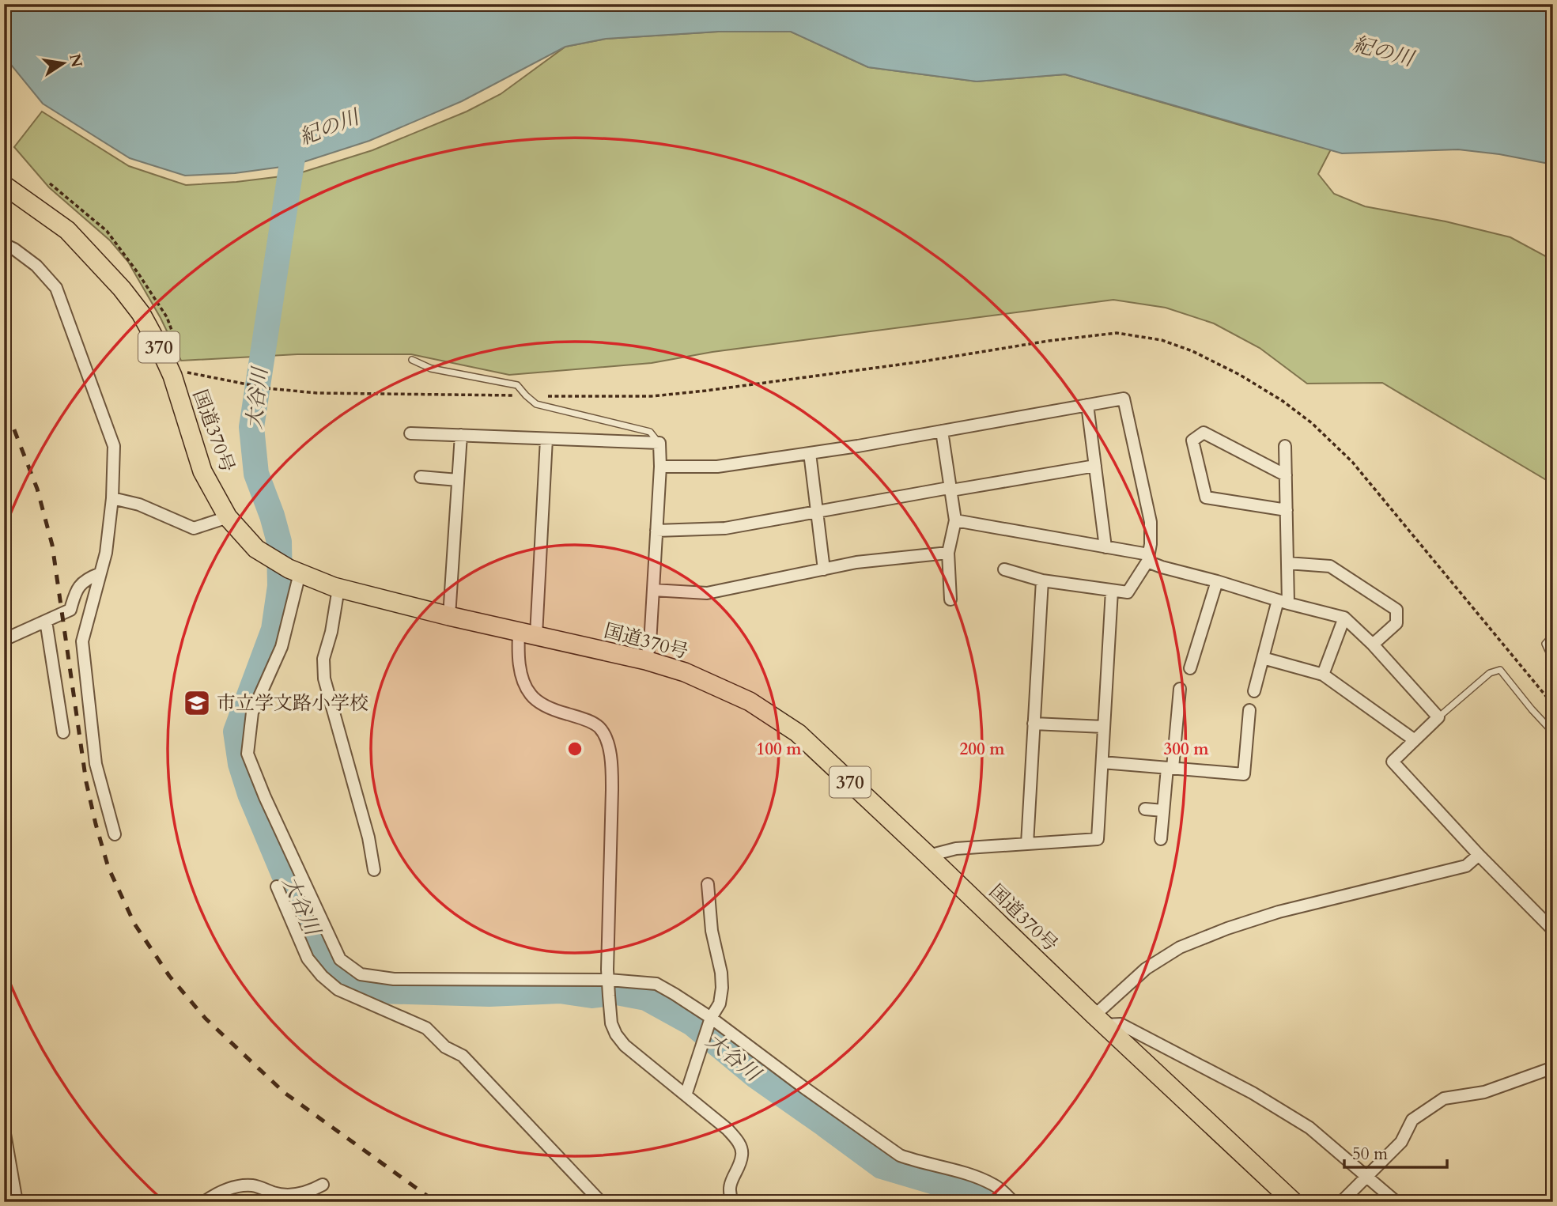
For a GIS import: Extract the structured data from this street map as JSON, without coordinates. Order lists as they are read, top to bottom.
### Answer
{
  "streets": {
    "highway": ["370", "国道370号"]
  },
  "water": ["紀の川", "大谷川"],
  "places": {
    "school or university": ["市立学文路小学校"]
  },
  "scale_bar": "50 m",
  "north": "right",
  "rings": ["100 m", "200 m", "300 m"]
}
